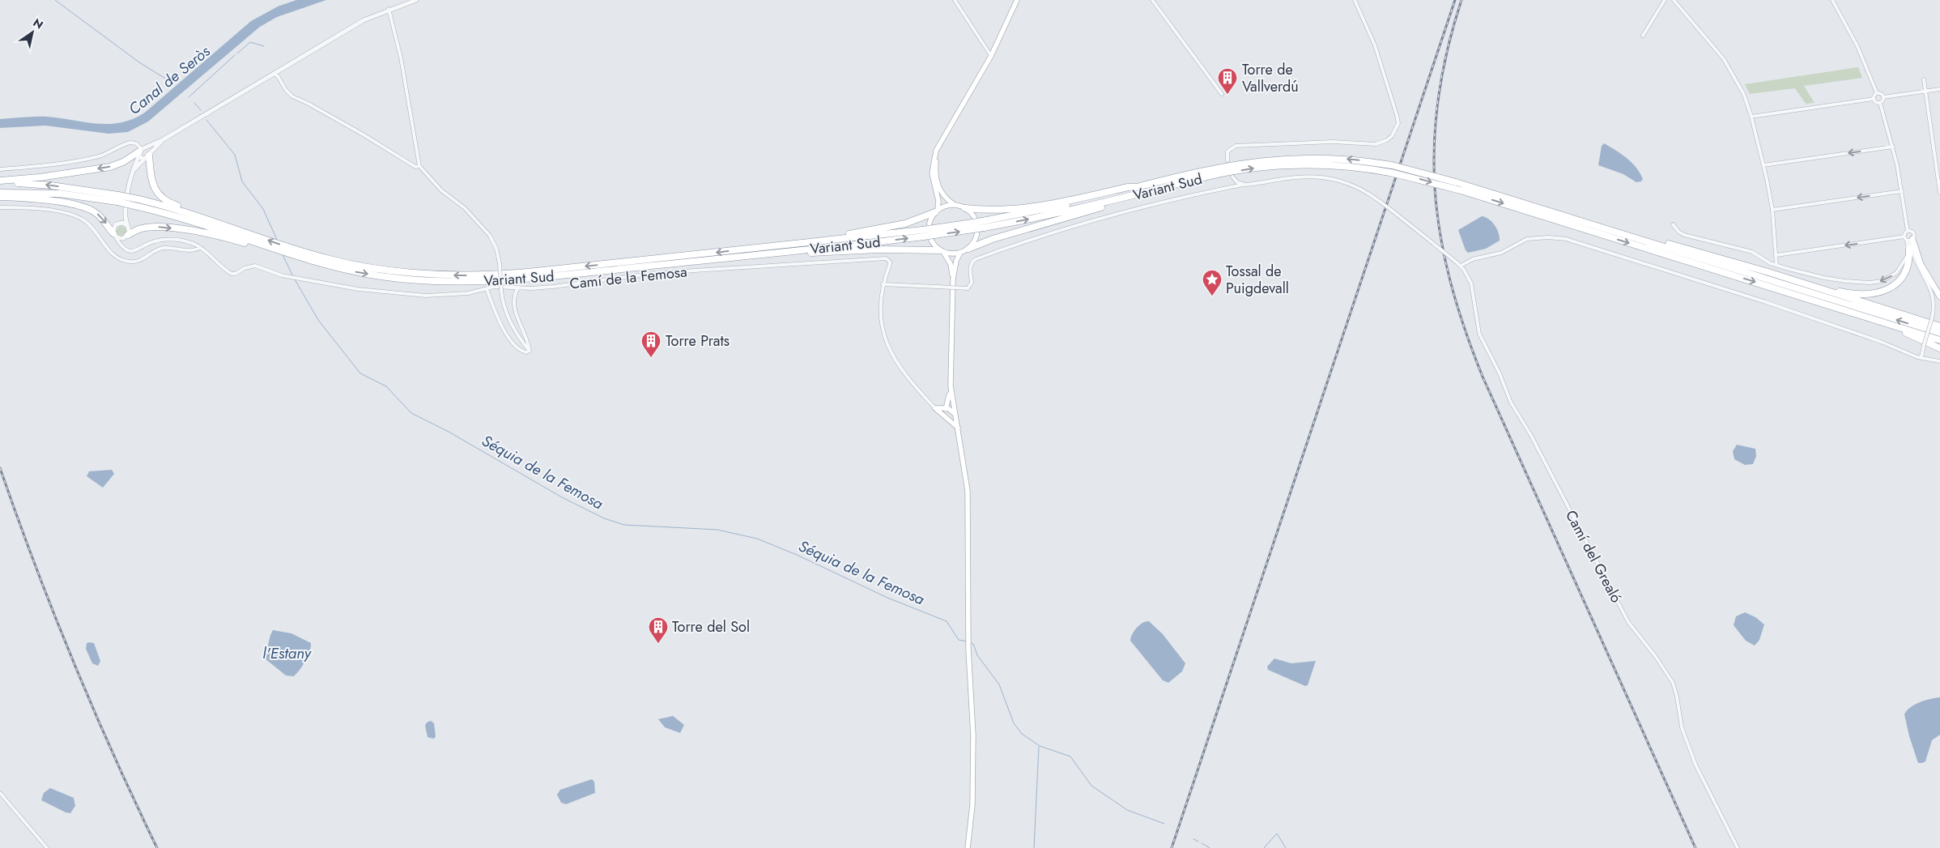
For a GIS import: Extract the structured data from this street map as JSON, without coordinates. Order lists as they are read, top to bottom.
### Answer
{
  "streets": {
    "highway": ["Variant Sud"],
    "street": ["Camí de la Femosa", "Camí del Grealó"]
  },
  "crossings": [
    ["Camí de la Femosa", "Camí del Grealó"]
  ],
  "water": ["Canal de Seròs", "Séquia de la Femosa", "l'Estany"],
  "places": {
    "building": ["Torre de Vallverdú", "Torre Prats", "Torre del Sol"],
    "place": ["Tossal de Puigdevall"]
  },
  "north": "top right"
}
